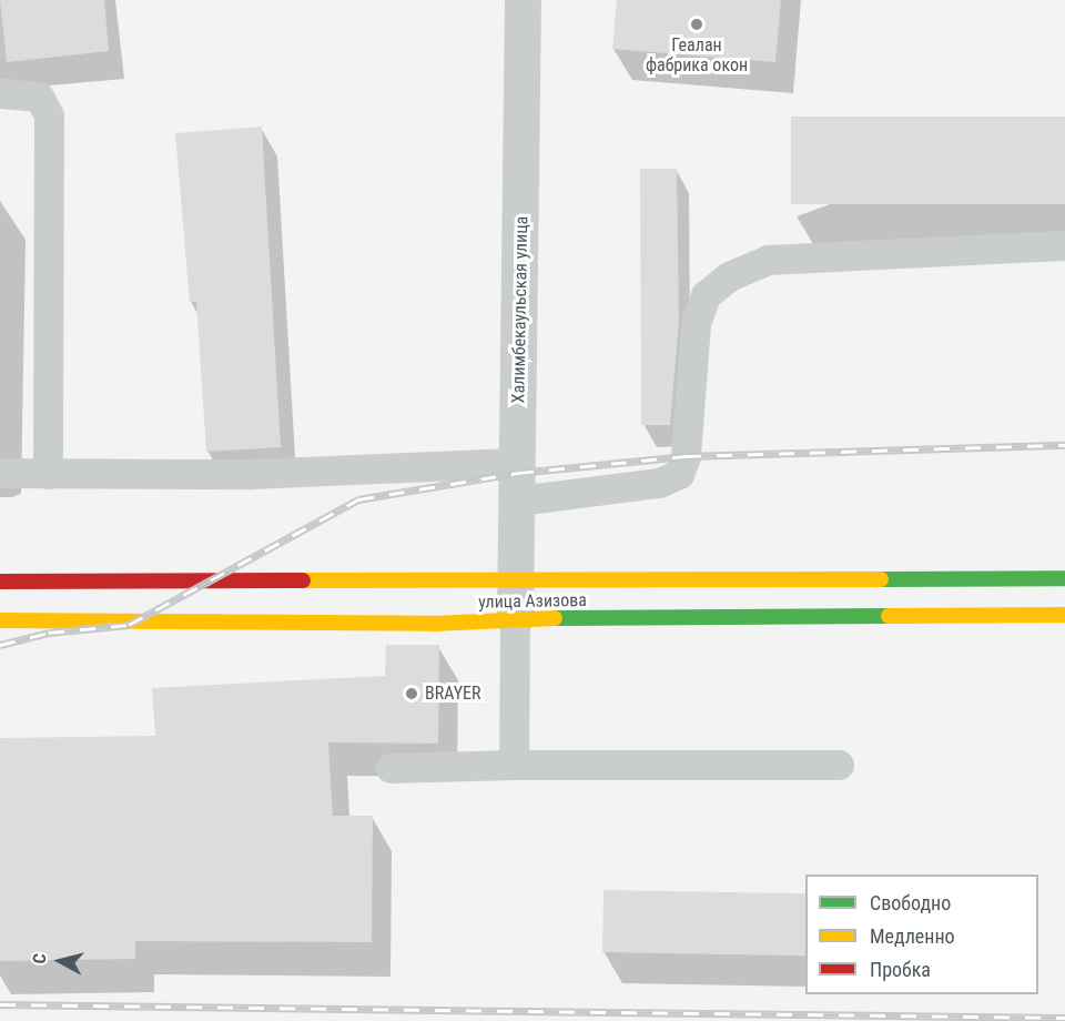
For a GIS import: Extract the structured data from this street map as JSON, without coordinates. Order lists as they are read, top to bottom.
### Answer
{
  "streets": {
    "main road": ["улица Азизова"],
    "street": ["Халимбекаульская улица"]
  },
  "crossings": [
    ["Халимбекаульская улица", "улица Азизова"]
  ],
  "places": ["Геалан фабрика окон", "BRAYER"],
  "legend": ["Свободно", "Медленно", "Пробка"],
  "north": "left"
}
